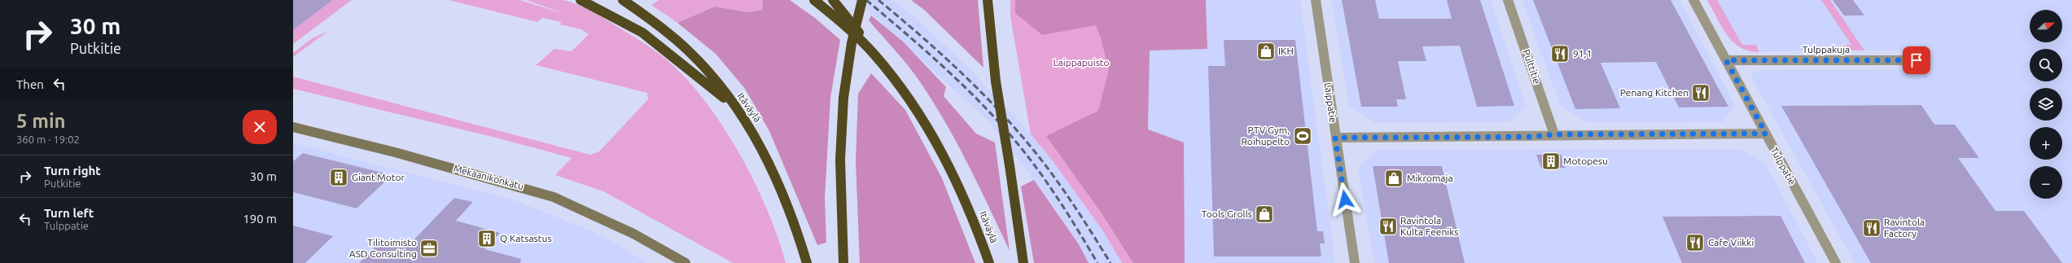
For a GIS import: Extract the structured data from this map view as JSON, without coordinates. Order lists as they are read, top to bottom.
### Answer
{
  "streets": {
    "highway": ["Itäväylä"],
    "street": [
      "Tulppakuja",
      "Pulttitie",
      "Laippatie",
      "Tulppatie",
      "Mekaanikonkatu"
    ]
  },
  "crossings": [
    ["Tulppakuja", "Tulppatie"]
  ],
  "parks": ["Laippapuisto"],
  "places": {
    "shop": ["IKH", "Mikromaja", "Tools Grolls"],
    "restaurant": [
      "91,1",
      "Penang Kitchen",
      "Ravintola Kulta Feeniks",
      "Ravintola Factory",
      "Cafe Viikki"
    ],
    "sports": ["PTV Gym, Roihupelto"],
    "building": ["Motopesu", "Giant Motor", "Q Katsastus"],
    "office": ["Tilitoimisto ASD Consulting"]
  },
  "north": "right",
  "page": {
    "turn": ["30 m", "Putkitie"],
    "map_buttons": ["+", "−"],
    "then": "Then",
    "heading": ["5 min", "360 m · 19:02"],
    "list": [
      {
        "name": "Turn right",
        "note": "Putkitie",
        "value": "30 m"
      },
      {
        "name": "Turn left",
        "note": "Tulppatie",
        "value": "190 m"
      }
    ]
  }
}
